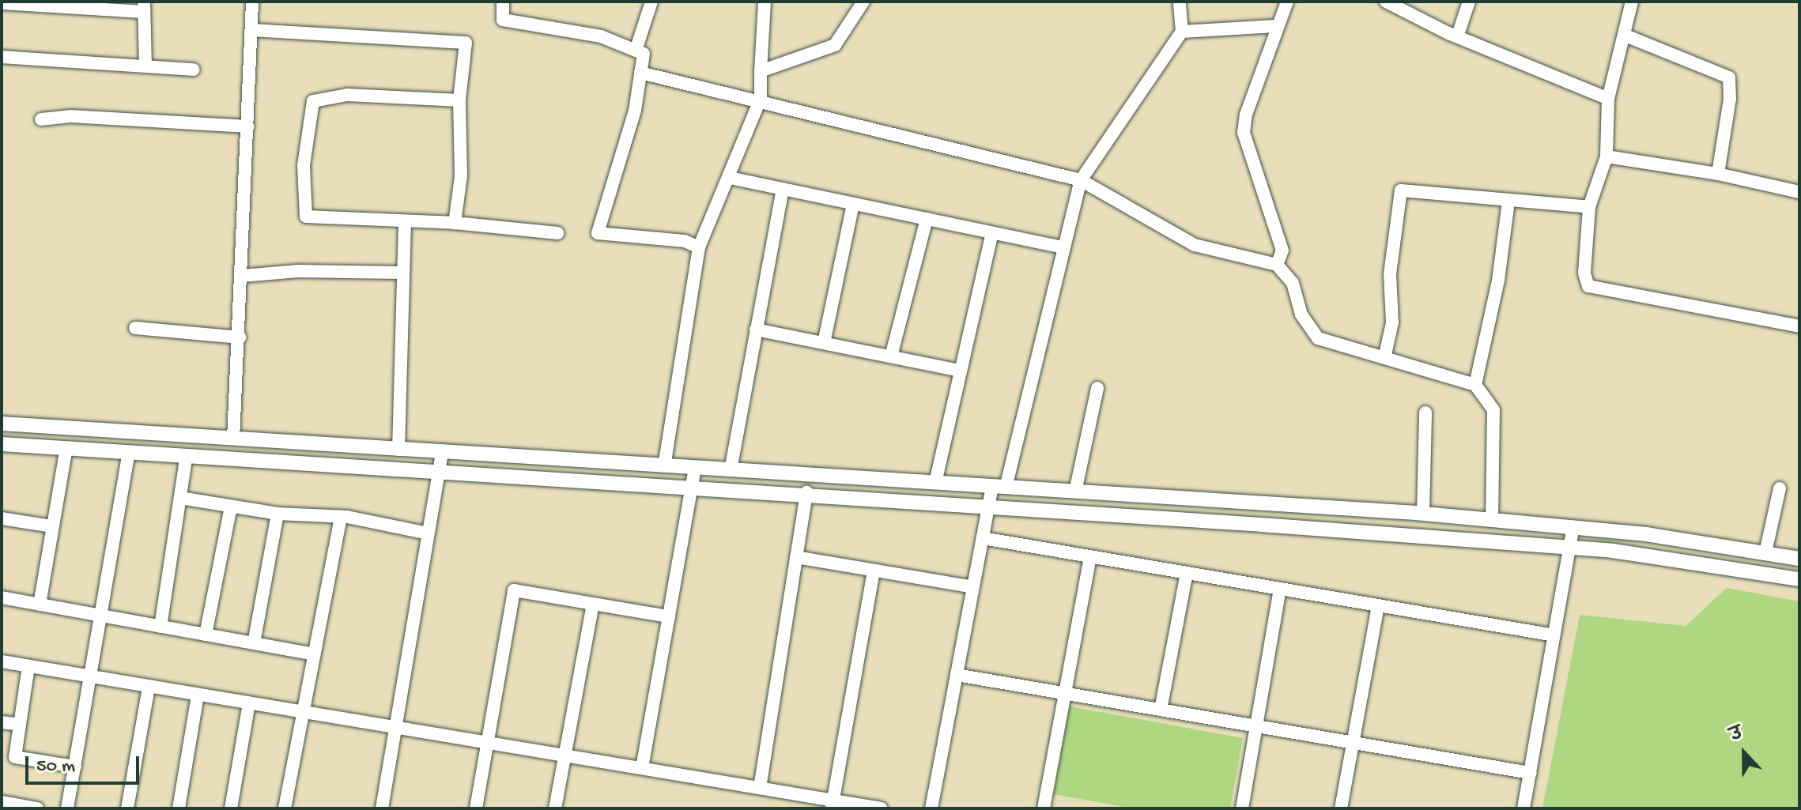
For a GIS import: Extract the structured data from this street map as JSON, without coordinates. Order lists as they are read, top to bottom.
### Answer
{
  "scale_bar": "50 m",
  "north": "top"
}
